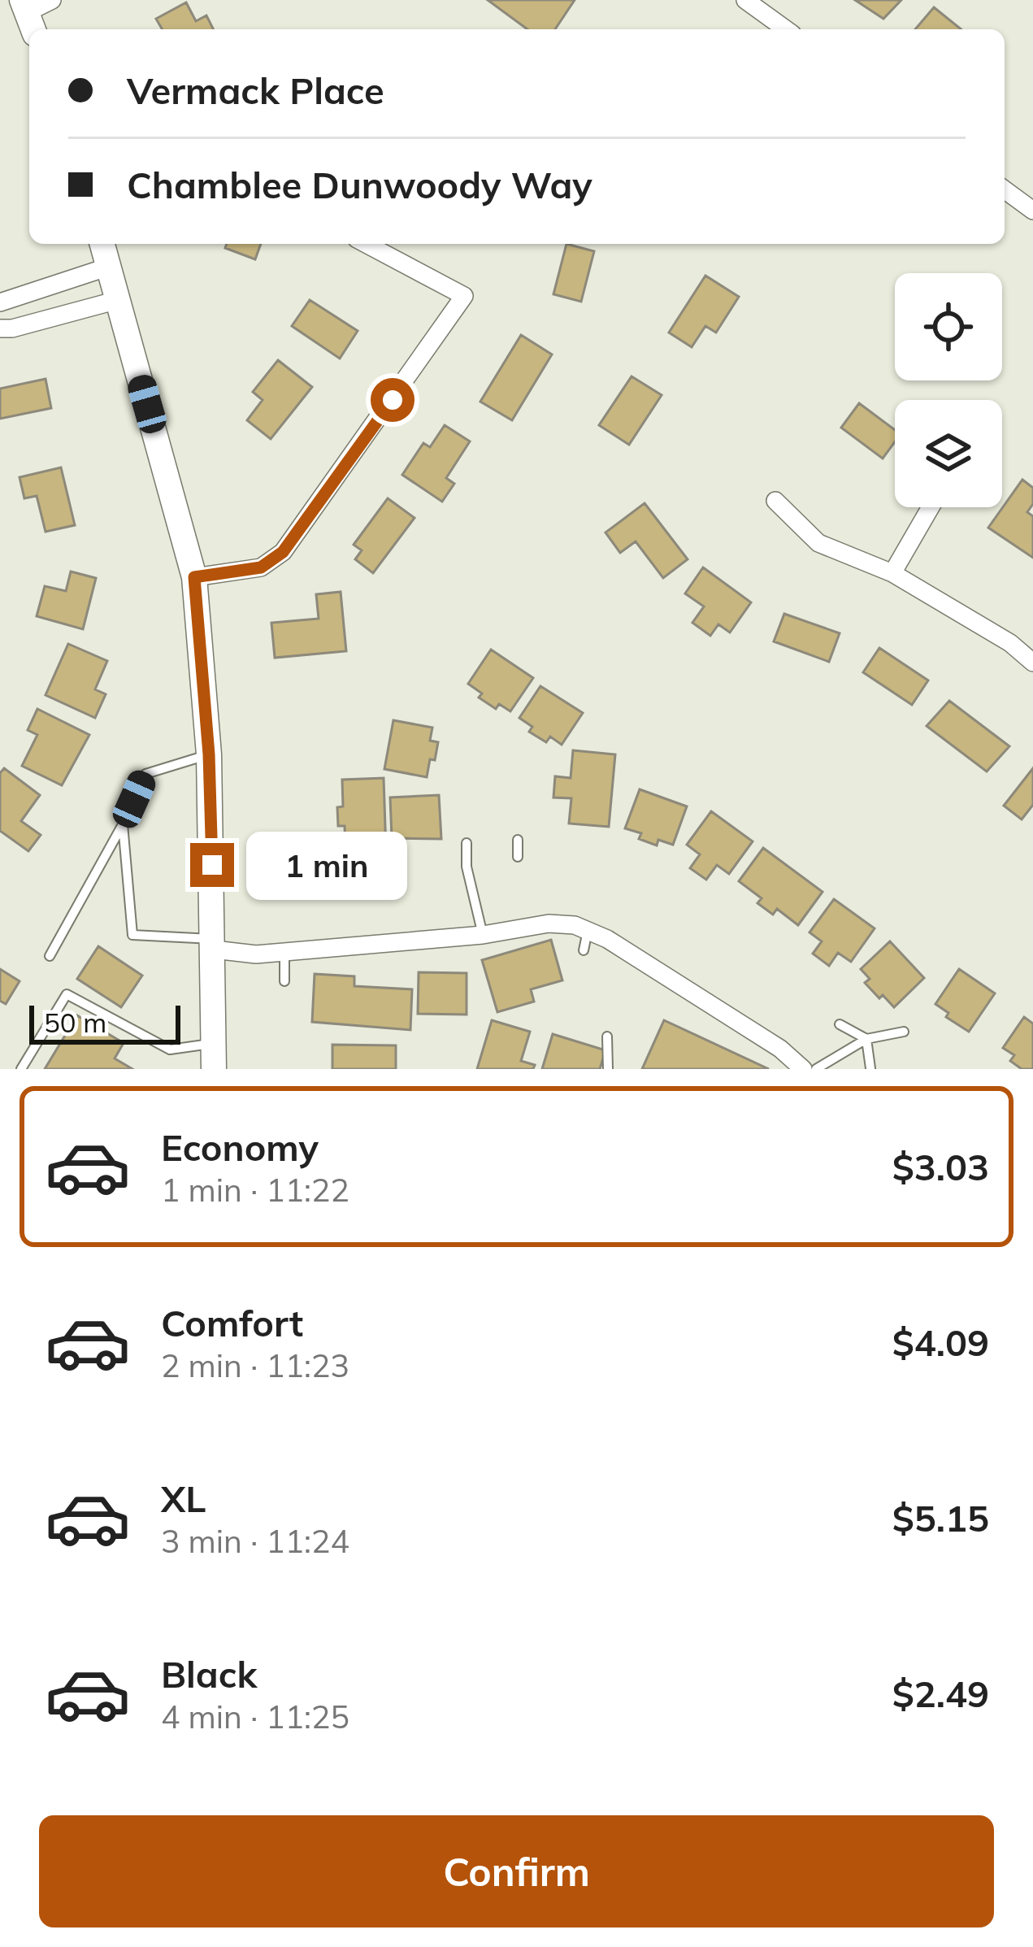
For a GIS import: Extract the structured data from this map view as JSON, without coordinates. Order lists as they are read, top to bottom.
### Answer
{
  "scale_bar": "50 m",
  "page": {
    "banner": ["Vermack Place", "Chamblee Dunwoody Way"],
    "bubble": "1 min",
    "scale": "50 m",
    "list": [
      {
        "name": "Economy",
        "note": "1 min · 11:22",
        "value": "$3.03"
      },
      {
        "name": "Comfort",
        "note": "2 min · 11:23",
        "value": "$4.09"
      },
      {
        "name": "XL",
        "note": "3 min · 11:24",
        "value": "$5.15"
      },
      {
        "name": "Black",
        "note": "4 min · 11:25",
        "value": "$2.49"
      }
    ],
    "buttons": "Confirm"
  }
}
